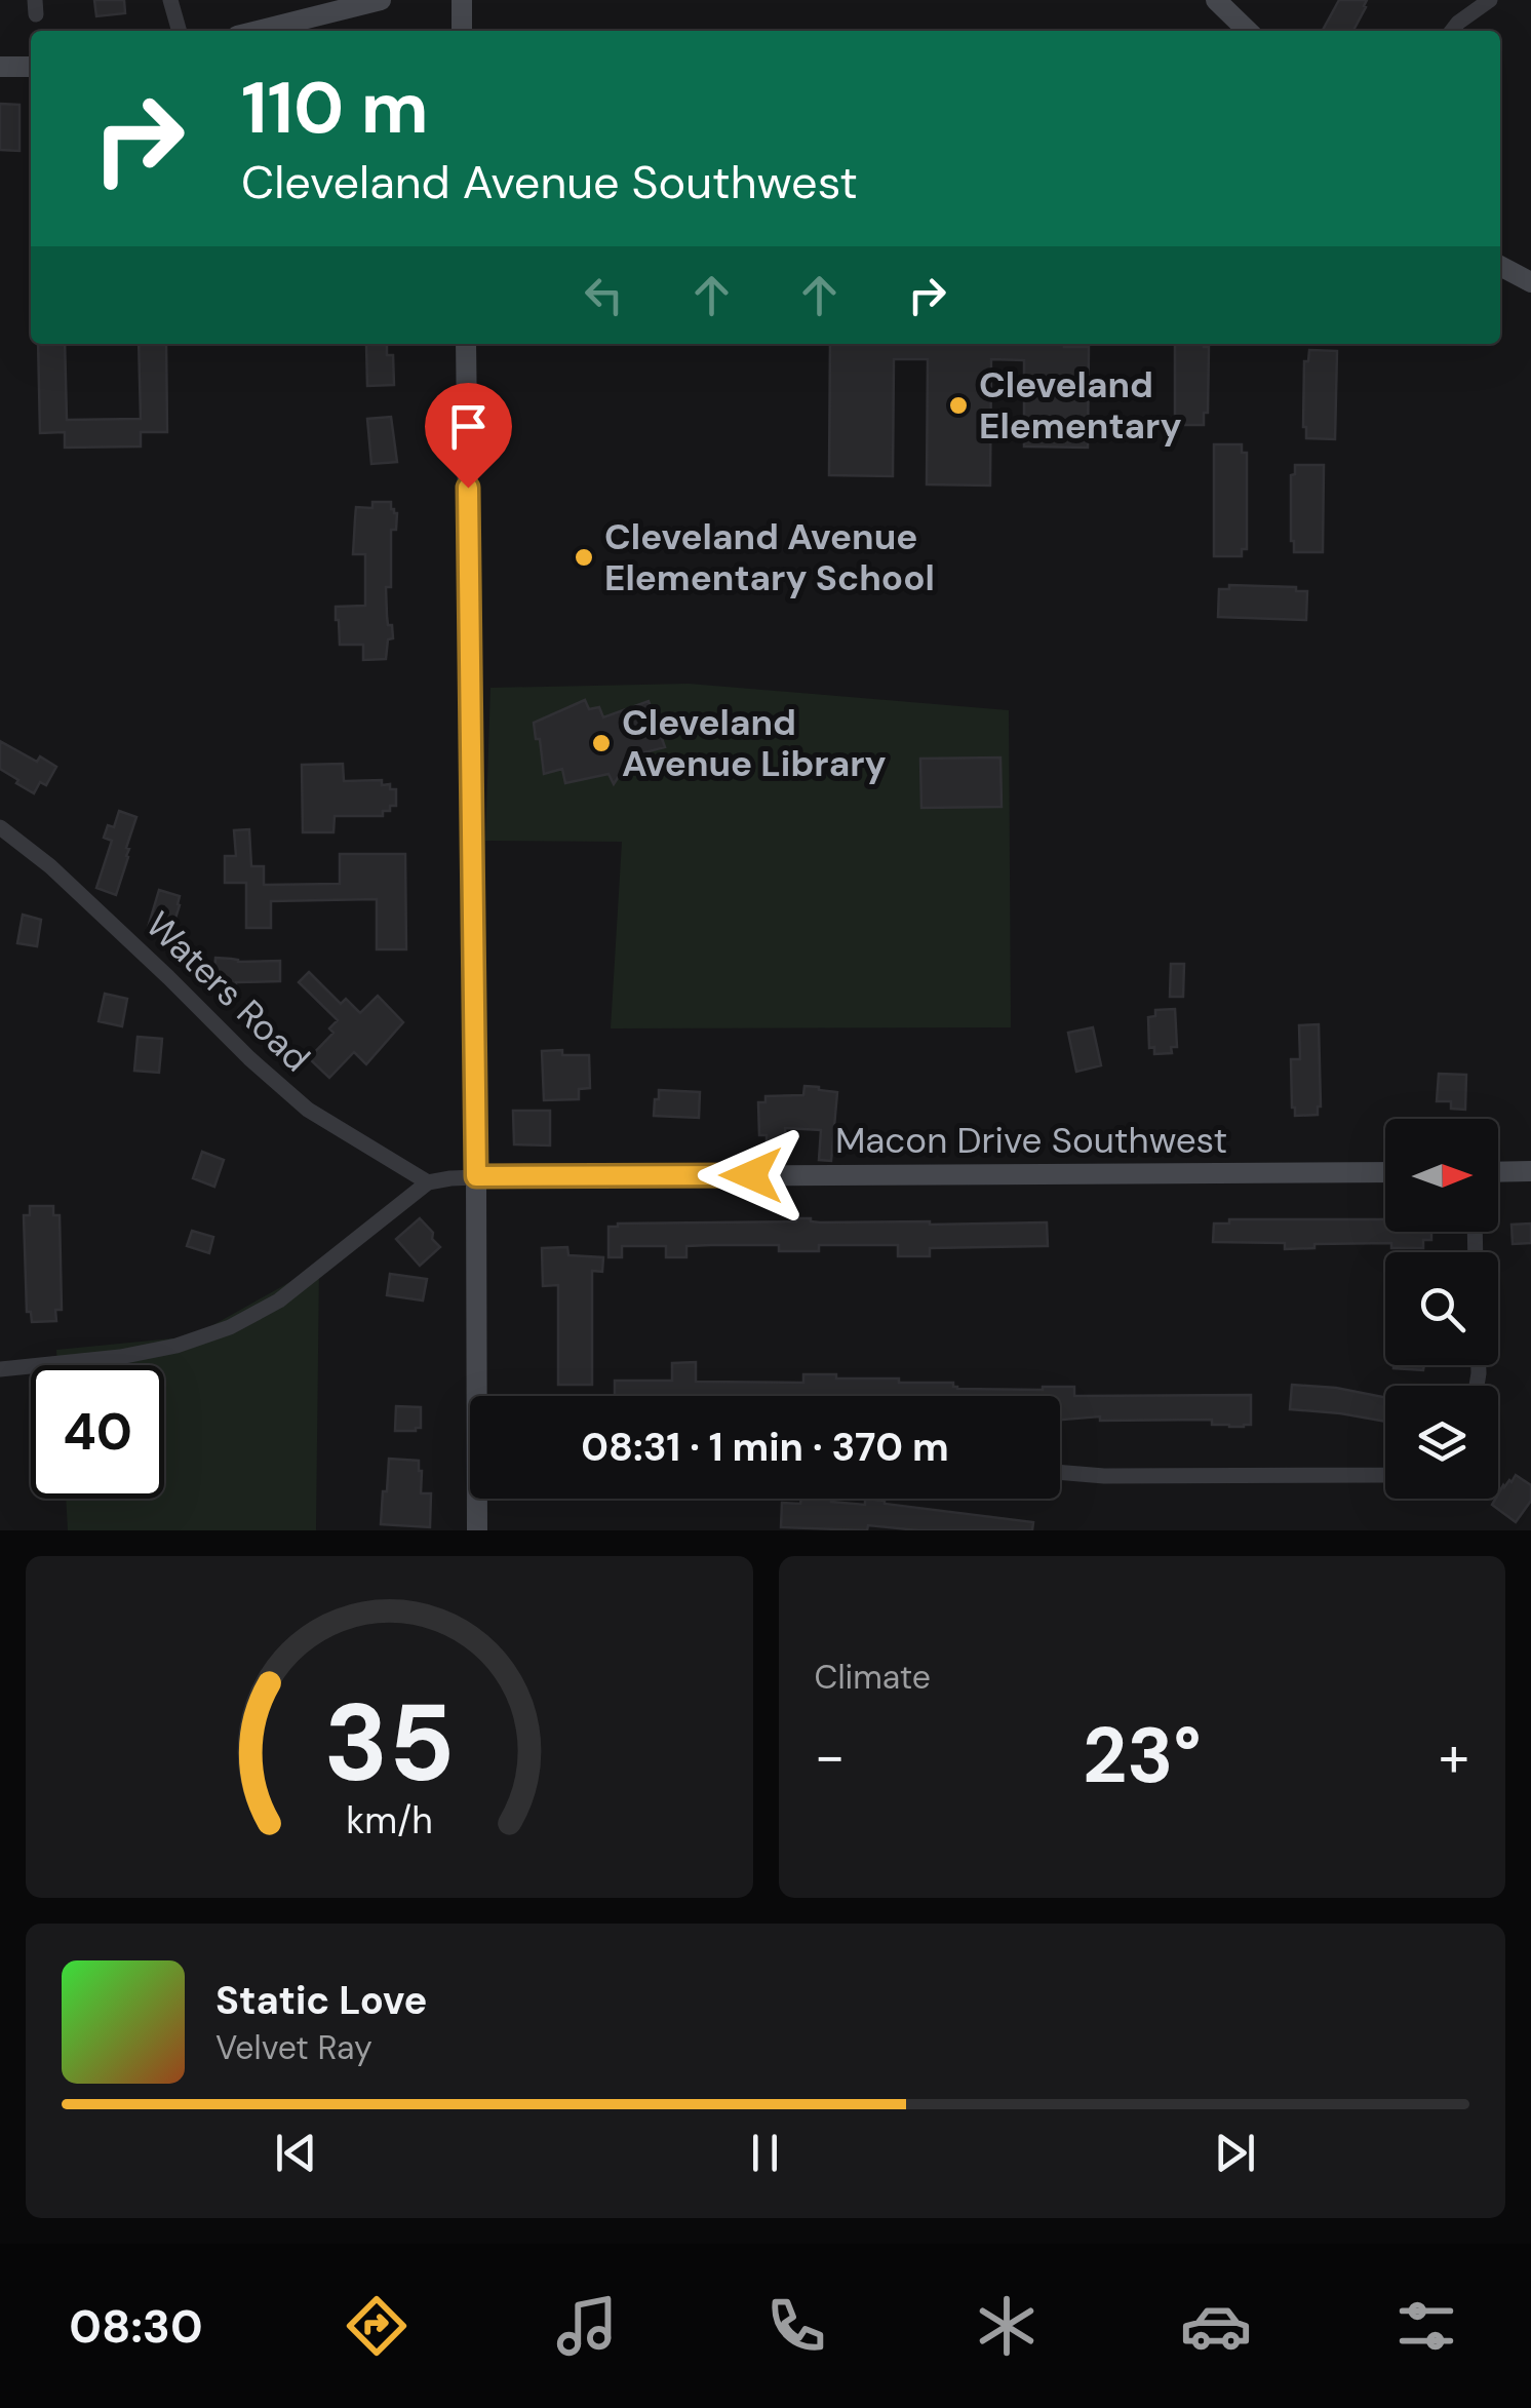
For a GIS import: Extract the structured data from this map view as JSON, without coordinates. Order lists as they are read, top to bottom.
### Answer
{
  "streets": {
    "street": ["Waters Road", "Macon Drive Southwest"]
  },
  "places": ["Cleveland Elementary", "Cleveland Avenue Elementary School", "Cleveland Avenue Library"],
  "north": "right",
  "page": {
    "turn": ["110 m", "Cleveland Avenue Southwest"],
    "limit": "40",
    "trip": "08:31 · 1 min · 370 m",
    "tile": "Climate",
    "heat": ["−", "23°", "+"],
    "song": ["Static Love", "Velvet Ray"],
    "tabs": "08:30",
    "gauge": ["35", "km/h"]
  }
}
